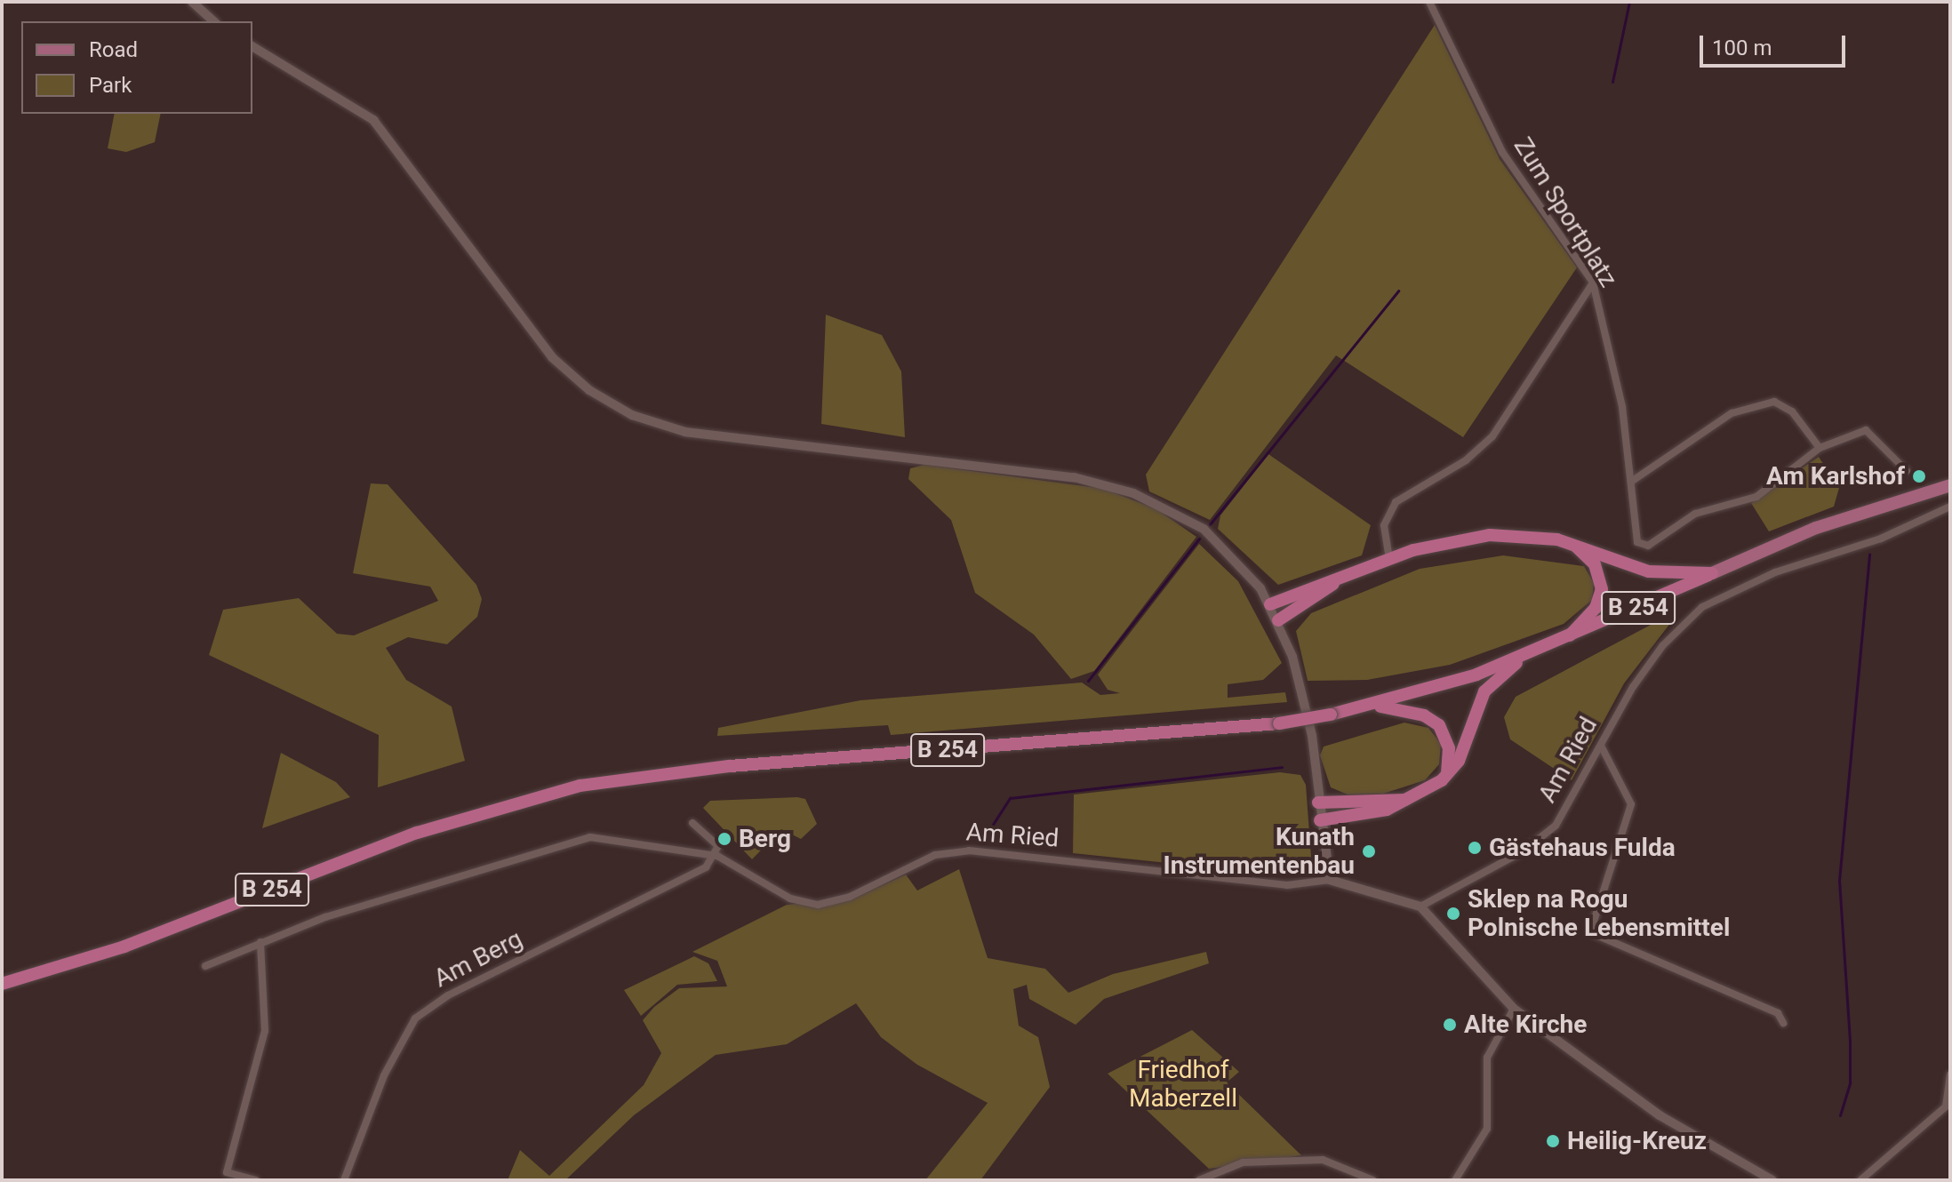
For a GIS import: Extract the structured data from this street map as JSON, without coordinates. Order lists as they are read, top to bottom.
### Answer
{
  "streets": {
    "highway": ["B 254"],
    "street": ["Zum Sportplatz", "Am Ried", "Am Berg"]
  },
  "crossings": [
    ["Am Ried", "Am Berg"]
  ],
  "parks": ["Friedhof Maberzell"],
  "places": [
    "Am Karlshof",
    "Berg",
    "Gästehaus Fulda",
    "Kunath Instrumentenbau",
    "Sklep na Rogu Polnische Lebensmittel",
    "Alte Kirche",
    "Heilig-Kreuz"
  ],
  "legend": ["Road", "Park"],
  "scale_bar": "100 m"
}
